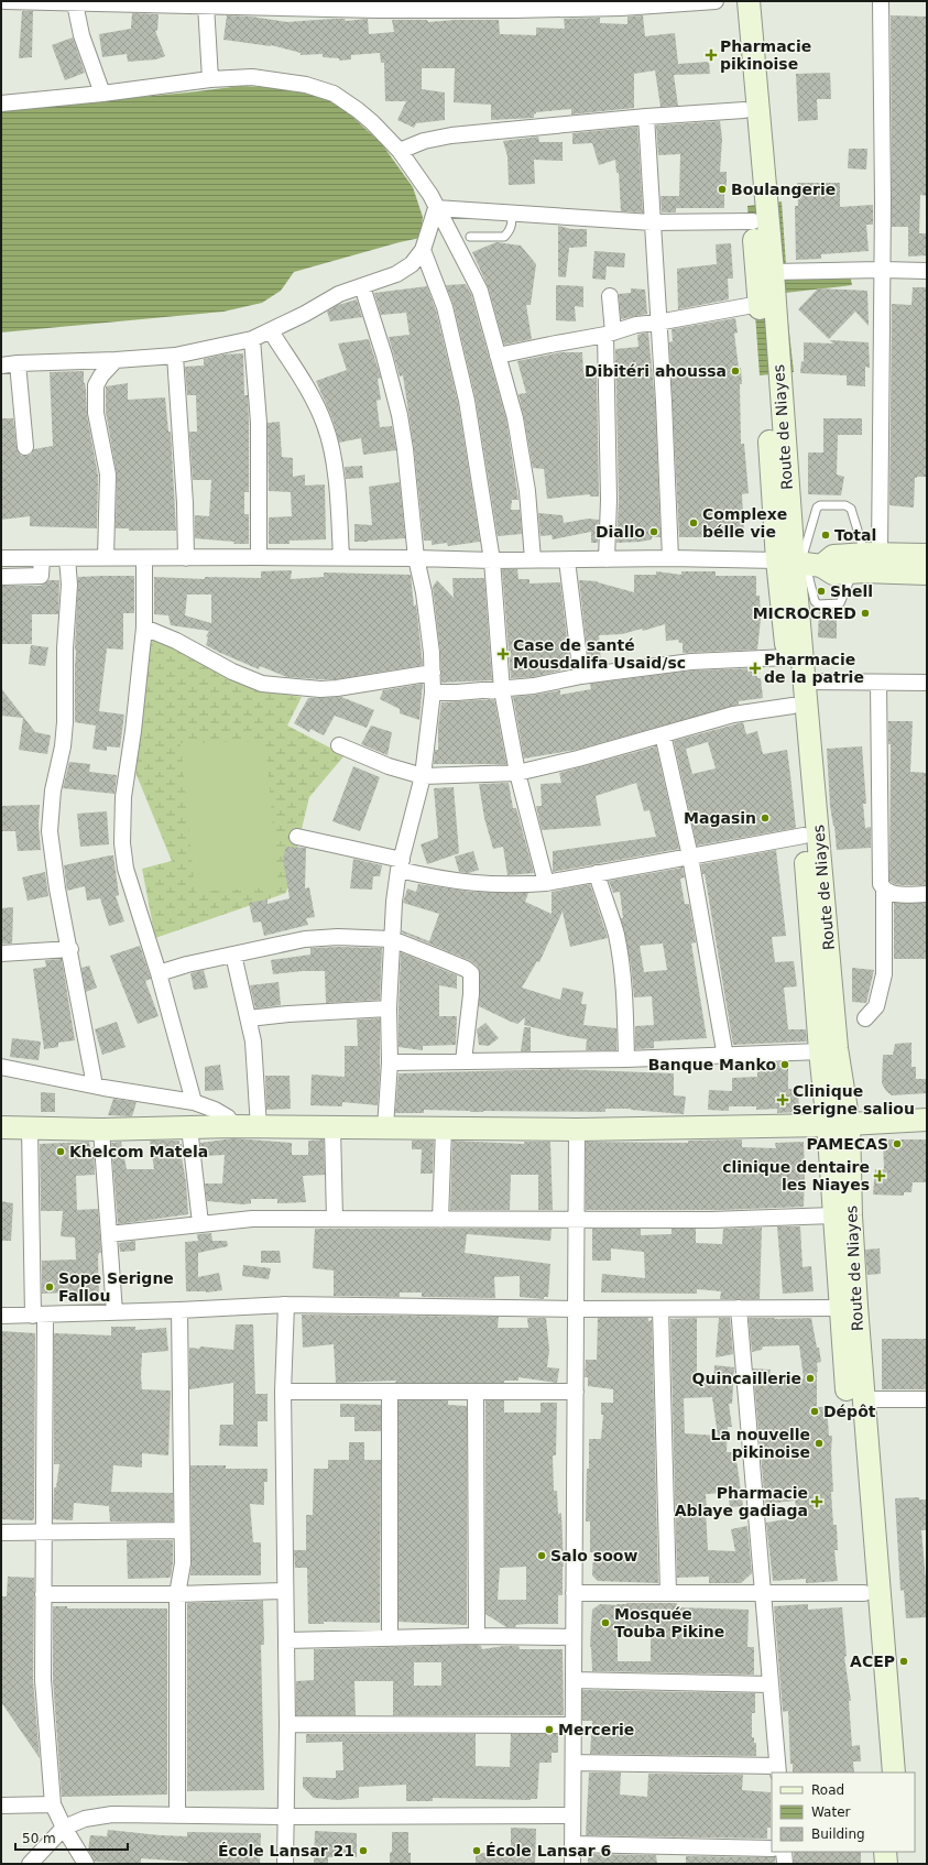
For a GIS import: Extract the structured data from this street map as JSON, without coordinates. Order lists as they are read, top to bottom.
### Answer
{
  "streets": {
    "main road": ["Route de Niayes"]
  },
  "places": {
    "health": [
      "Pharmacie pikinoise",
      "Case de santé Mousdalifa Usaid/sc",
      "Pharmacie de la patrie",
      "Clinique serigne saliou",
      "clinique dentaire les Niayes",
      "Pharmacie Ablaye gadiaga"
    ],
    "other": [
      "Boulangerie",
      "Dibitéri ahoussa",
      "Complexe bélle vie",
      "Diallo",
      "Total",
      "Shell",
      "MICROCRED",
      "Magasin",
      "Banque Manko",
      "PAMECAS",
      "Khelcom Matela",
      "Sope Serigne Fallou",
      "Quincaillerie",
      "Dépôt",
      "La nouvelle pikinoise",
      "Salo soow",
      "Mosquée Touba Pikine",
      "ACEP",
      "Mercerie",
      "École Lansar 21",
      "École Lansar 6"
    ]
  },
  "legend": ["Road", "Water", "Building"],
  "scale_bar": "50 m"
}
